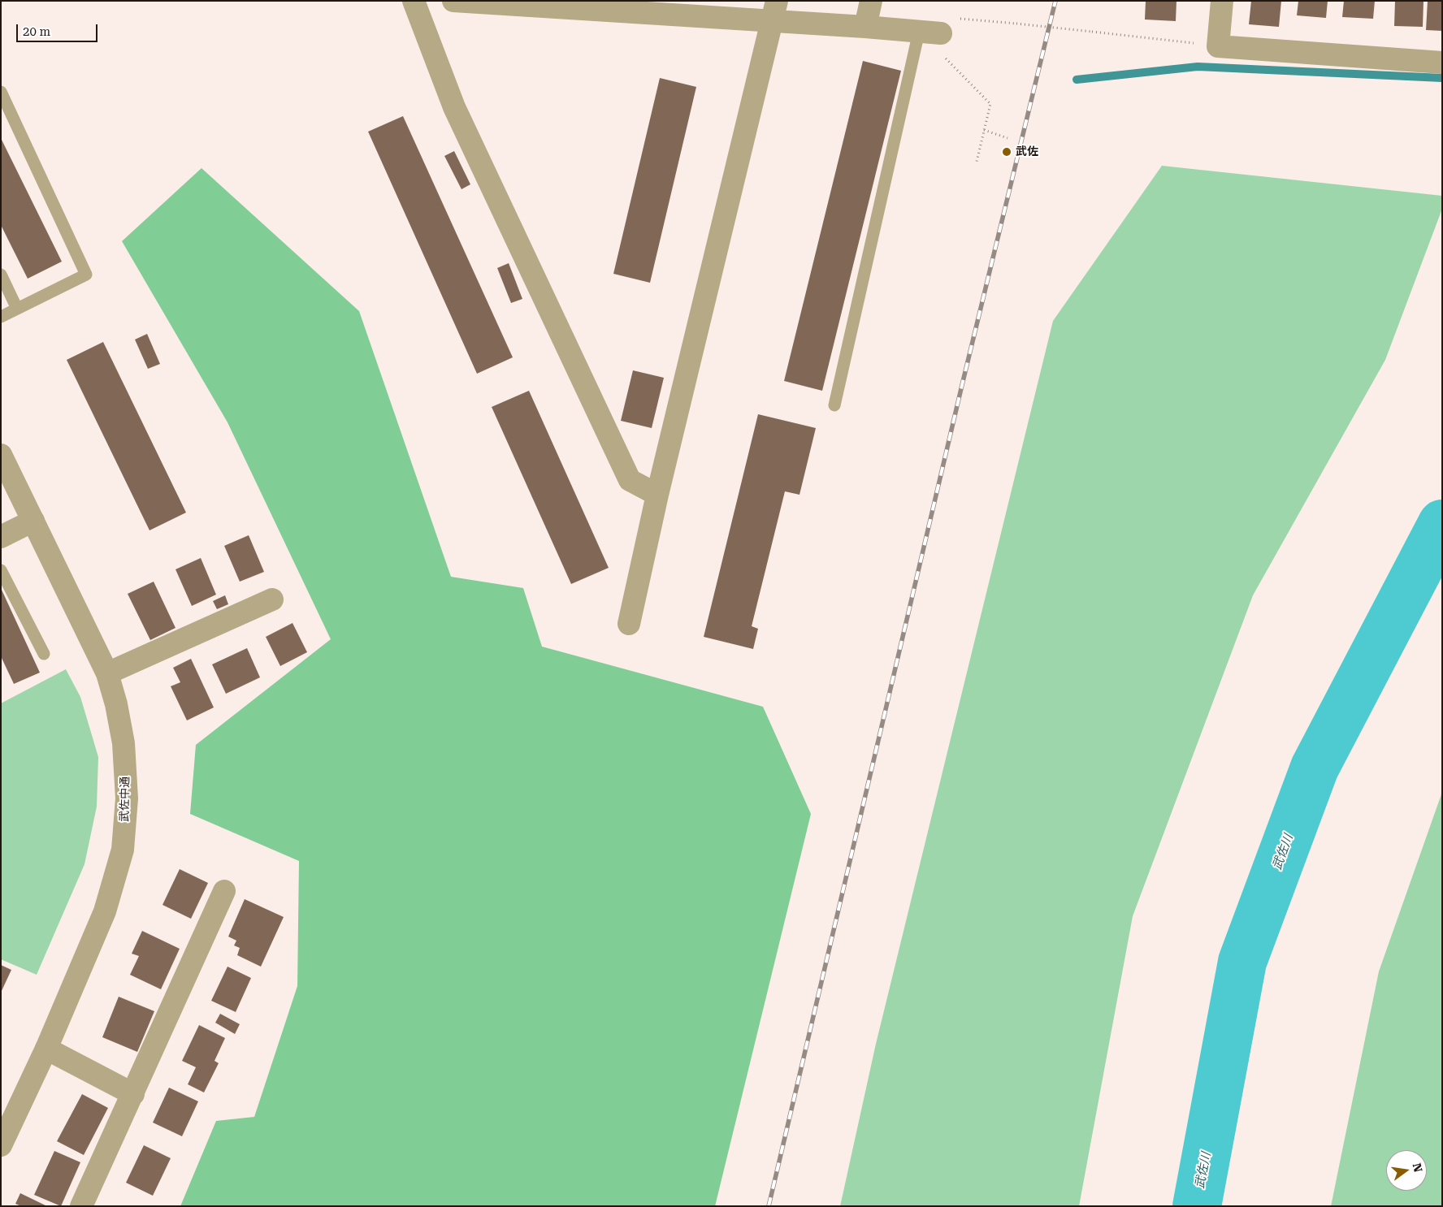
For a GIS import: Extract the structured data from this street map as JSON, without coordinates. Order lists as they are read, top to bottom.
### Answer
{
  "streets": {
    "street": ["武佐中通"]
  },
  "water": ["武佐川"],
  "places": ["武佐"],
  "scale_bar": "20 m",
  "north": "right"
}
